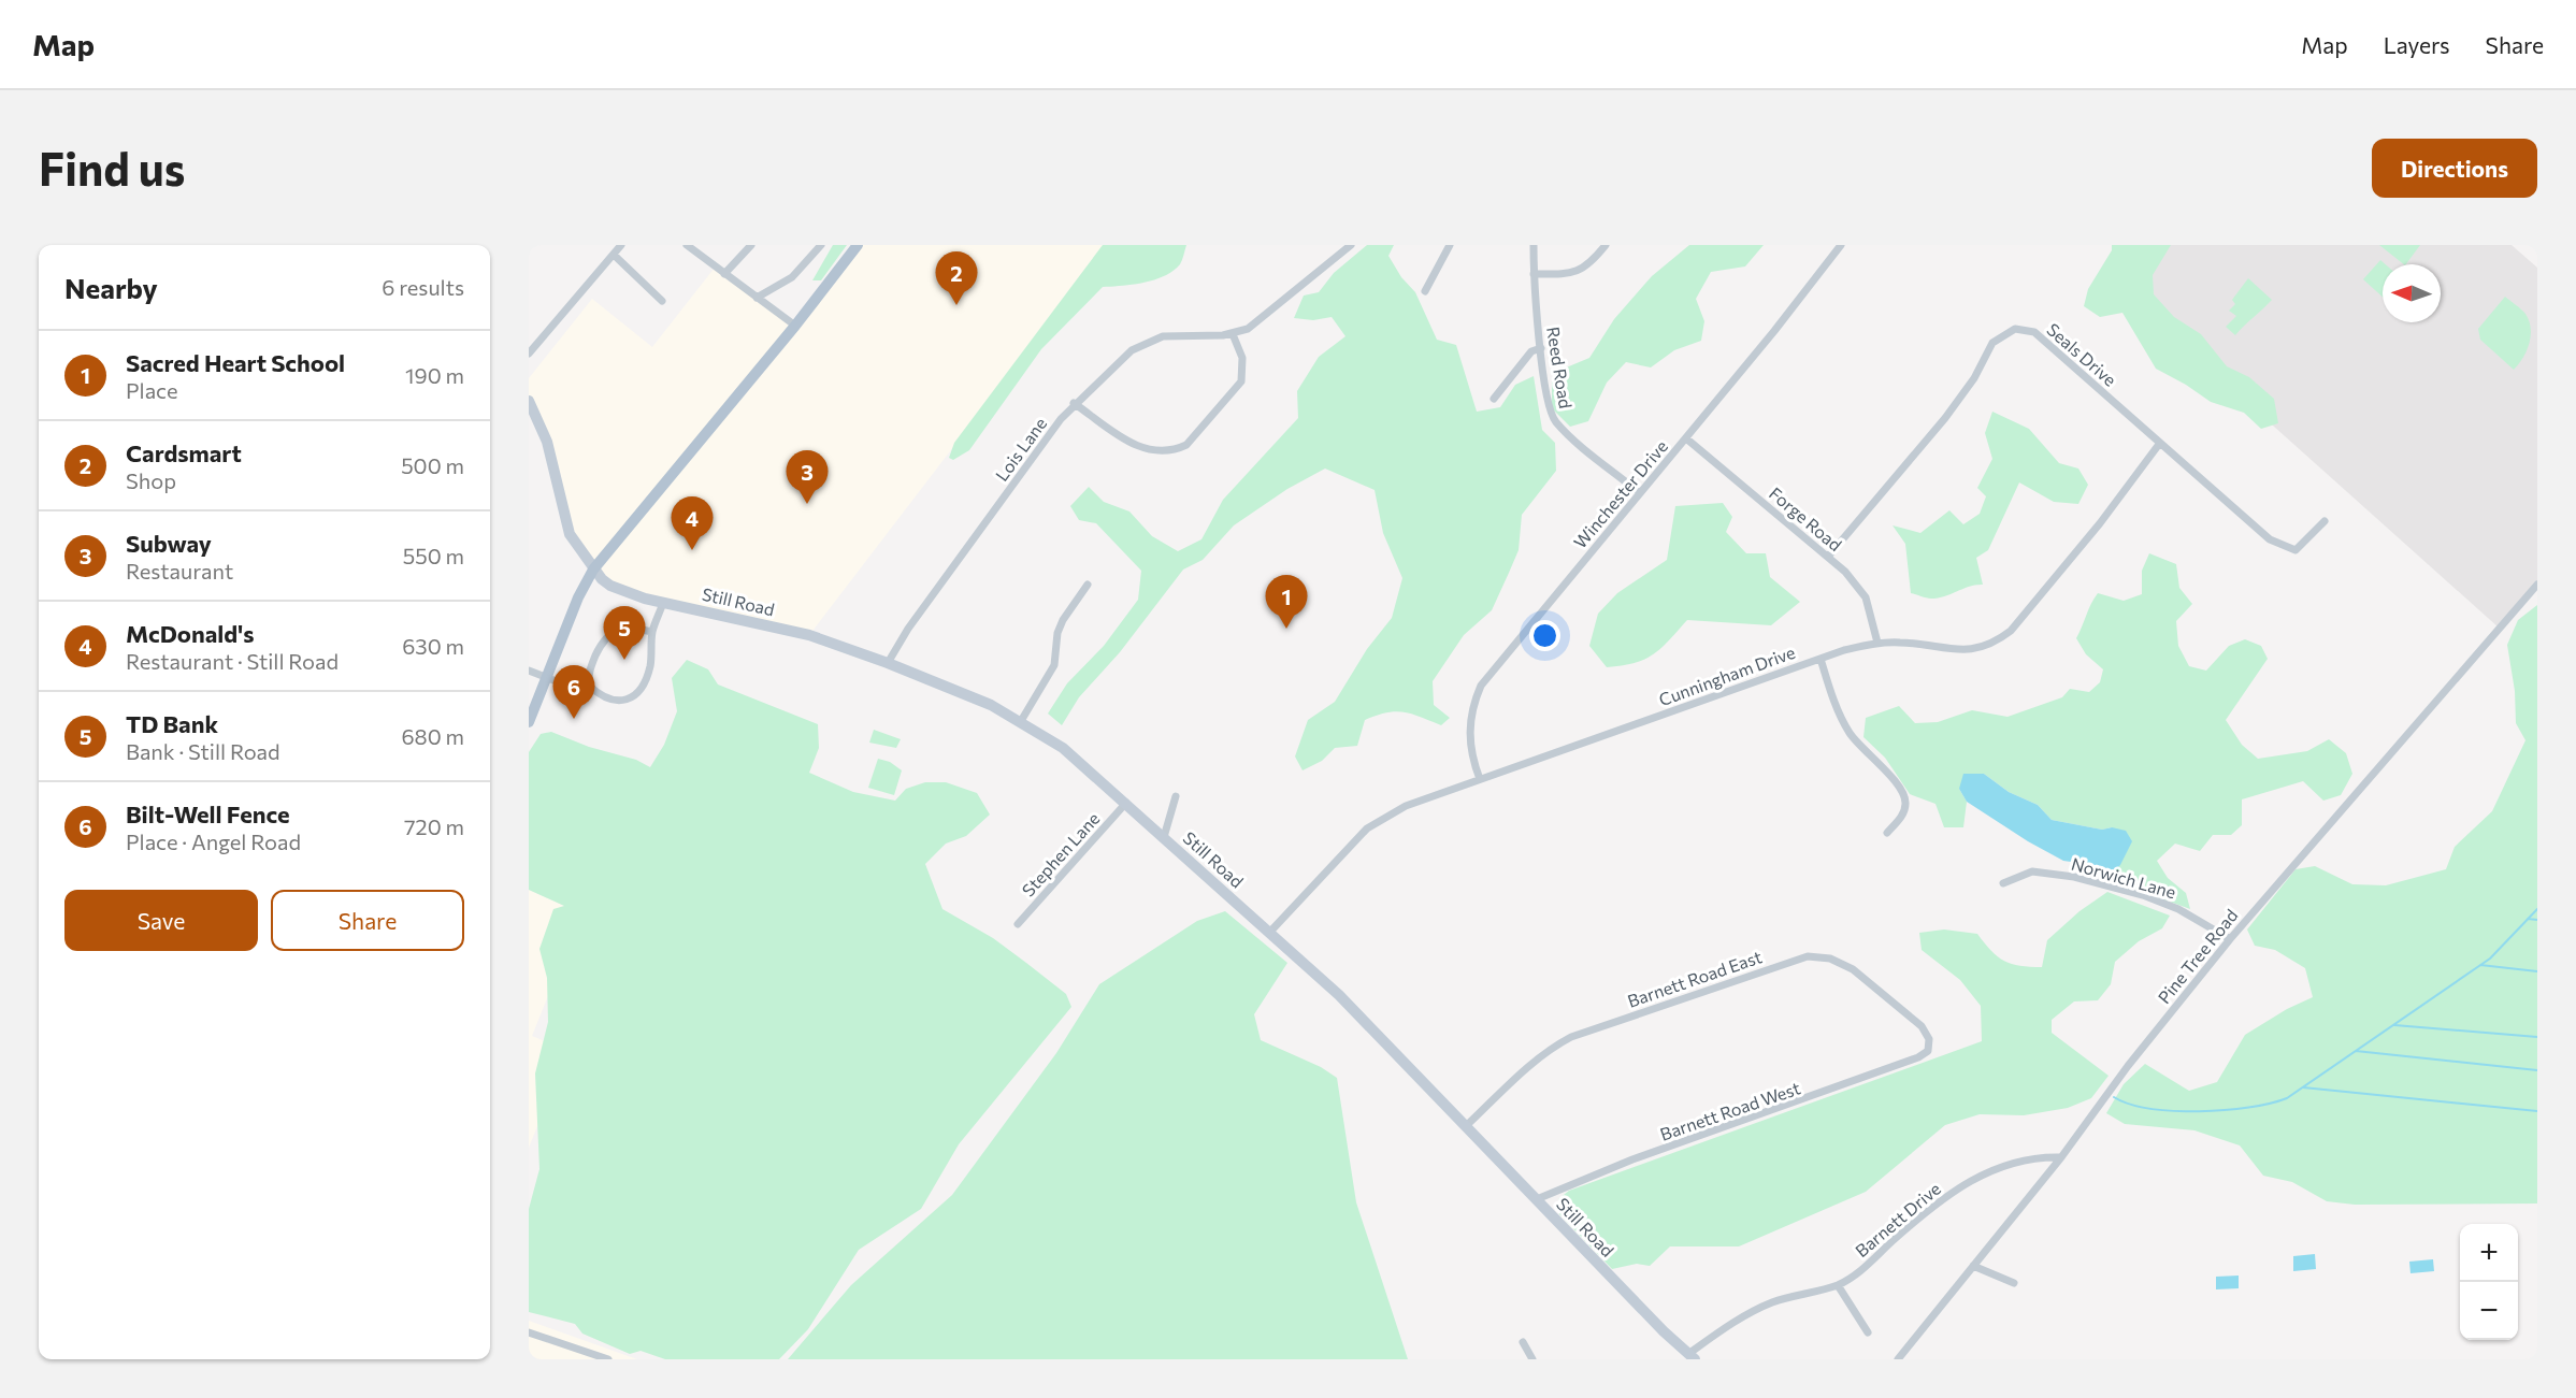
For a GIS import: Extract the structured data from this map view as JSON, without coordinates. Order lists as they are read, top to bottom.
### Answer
{
  "streets": {
    "main road": ["Still Road"],
    "street": [
      "Seals Drive",
      "Reed Road",
      "Lois Lane",
      "Winchester Drive",
      "Forge Road",
      "Cunningham Drive",
      "Stephen Lane",
      "Norwich Lane",
      "Pine Tree Road",
      "Barnett Road East",
      "Barnett Road West",
      "Barnett Drive"
    ]
  },
  "crossings": [
    ["Seals Drive", "Forge Road"],
    ["Seals Drive", "Cunningham Drive"],
    ["Reed Road", "Winchester Drive"],
    ["Lois Lane", "Still Road"],
    ["Winchester Drive", "Forge Road"],
    ["Winchester Drive", "Cunningham Drive"],
    ["Forge Road", "Cunningham Drive"],
    ["Still Road", "Cunningham Drive"],
    ["Still Road", "Stephen Lane"],
    ["Still Road", "Barnett Road East"],
    ["Still Road", "Barnett Road West"],
    ["Still Road", "Barnett Drive"],
    ["Norwich Lane", "Pine Tree Road"],
    ["Pine Tree Road", "Barnett Drive"],
    ["Barnett Road East", "Barnett Road West"]
  ],
  "north": "left",
  "page": {
    "header": "Map",
    "nav": ["Map", "Layers", "Share"],
    "buttons": [
      "Directions",
      ["Save", "Share"]
    ],
    "title": "Find us",
    "heading": ["Nearby", "6 results"],
    "pins": [
      "2",
      "3",
      "4",
      "1",
      "5",
      "6"
    ],
    "list": [
      {
        "mark": "1",
        "name": "Sacred Heart School",
        "note": "Place",
        "value": "190 m"
      },
      {
        "mark": "2",
        "name": "Cardsmart",
        "note": "Shop",
        "value": "500 m"
      },
      {
        "mark": "3",
        "name": "Subway",
        "note": "Restaurant",
        "value": "550 m"
      },
      {
        "mark": "4",
        "name": "McDonald's",
        "note": "Restaurant · Still Road",
        "value": "630 m"
      },
      {
        "mark": "5",
        "name": "TD Bank",
        "note": "Bank · Still Road",
        "value": "680 m"
      },
      {
        "mark": "6",
        "name": "Bilt-Well Fence",
        "note": "Place · Angel Road",
        "value": "720 m"
      }
    ],
    "map_buttons": ["+", "−"]
  }
}
